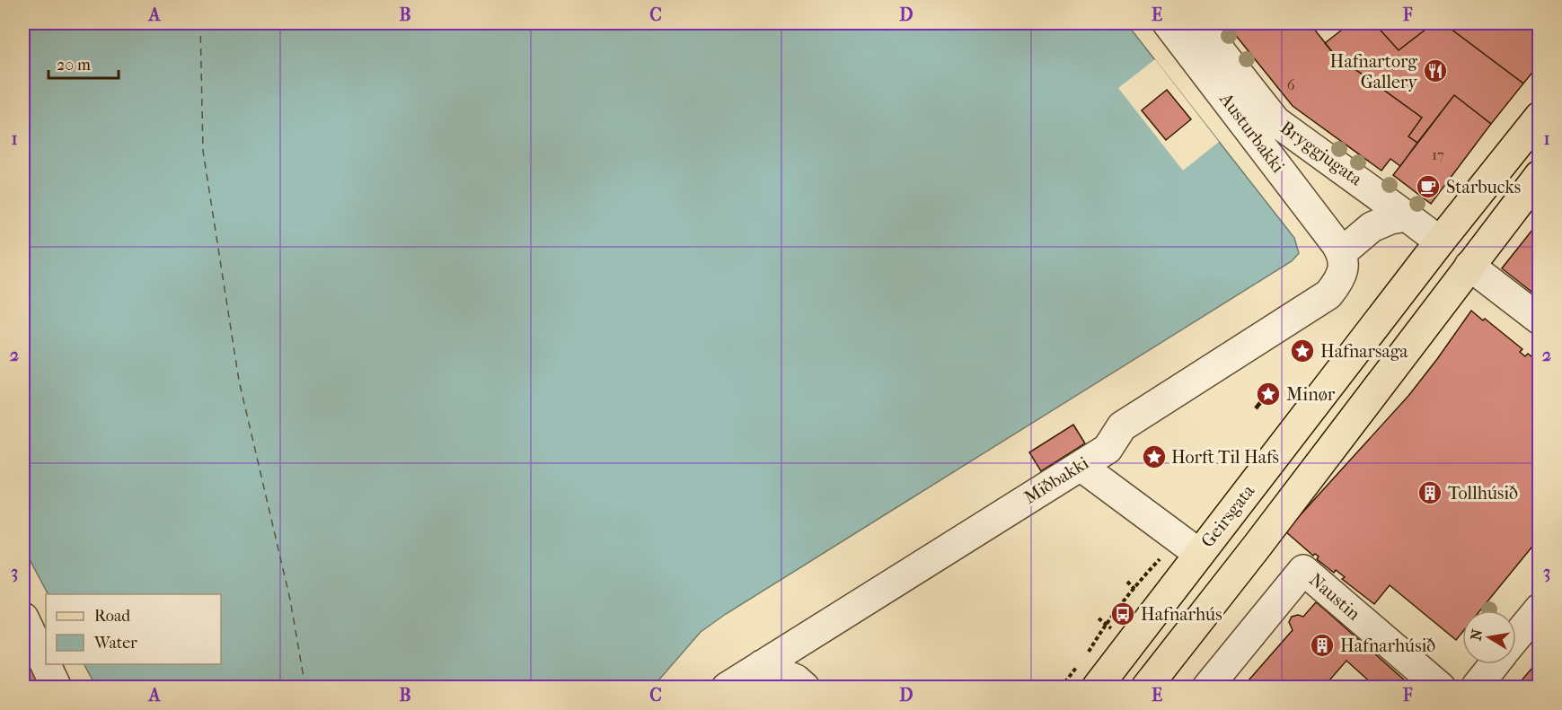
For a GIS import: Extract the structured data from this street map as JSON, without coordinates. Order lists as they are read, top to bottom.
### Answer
{
  "streets": {
    "main road": ["Geirsgata"],
    "street": [
      "Austurbakki",
      "Bryggjugata",
      "Miðbakki",
      "Naustin"
    ]
  },
  "crossings": [
    ["Austurbakki", "Miðbakki"],
    ["Bryggjugata", "Geirsgata"]
  ],
  "places": {
    "restaurant": ["Hafnartorg Gallery"],
    "cafe": ["Starbucks"],
    "place": ["Hafnarsaga", "Minør", "Horft Til Hafs"],
    "building": ["Tollhúsið", "Hafnarhúsið"],
    "bus stop": ["Hafnarhús"]
  },
  "house_numbers": ["6", "17"],
  "legend": ["Road", "Water"],
  "scale_bar": "20 m",
  "north": "left",
  "grid": {
    "columns": [
      "A",
      "B",
      "C",
      "D",
      "E",
      "F"
    ],
    "rows": ["1", "2", "3"]
  }
}
